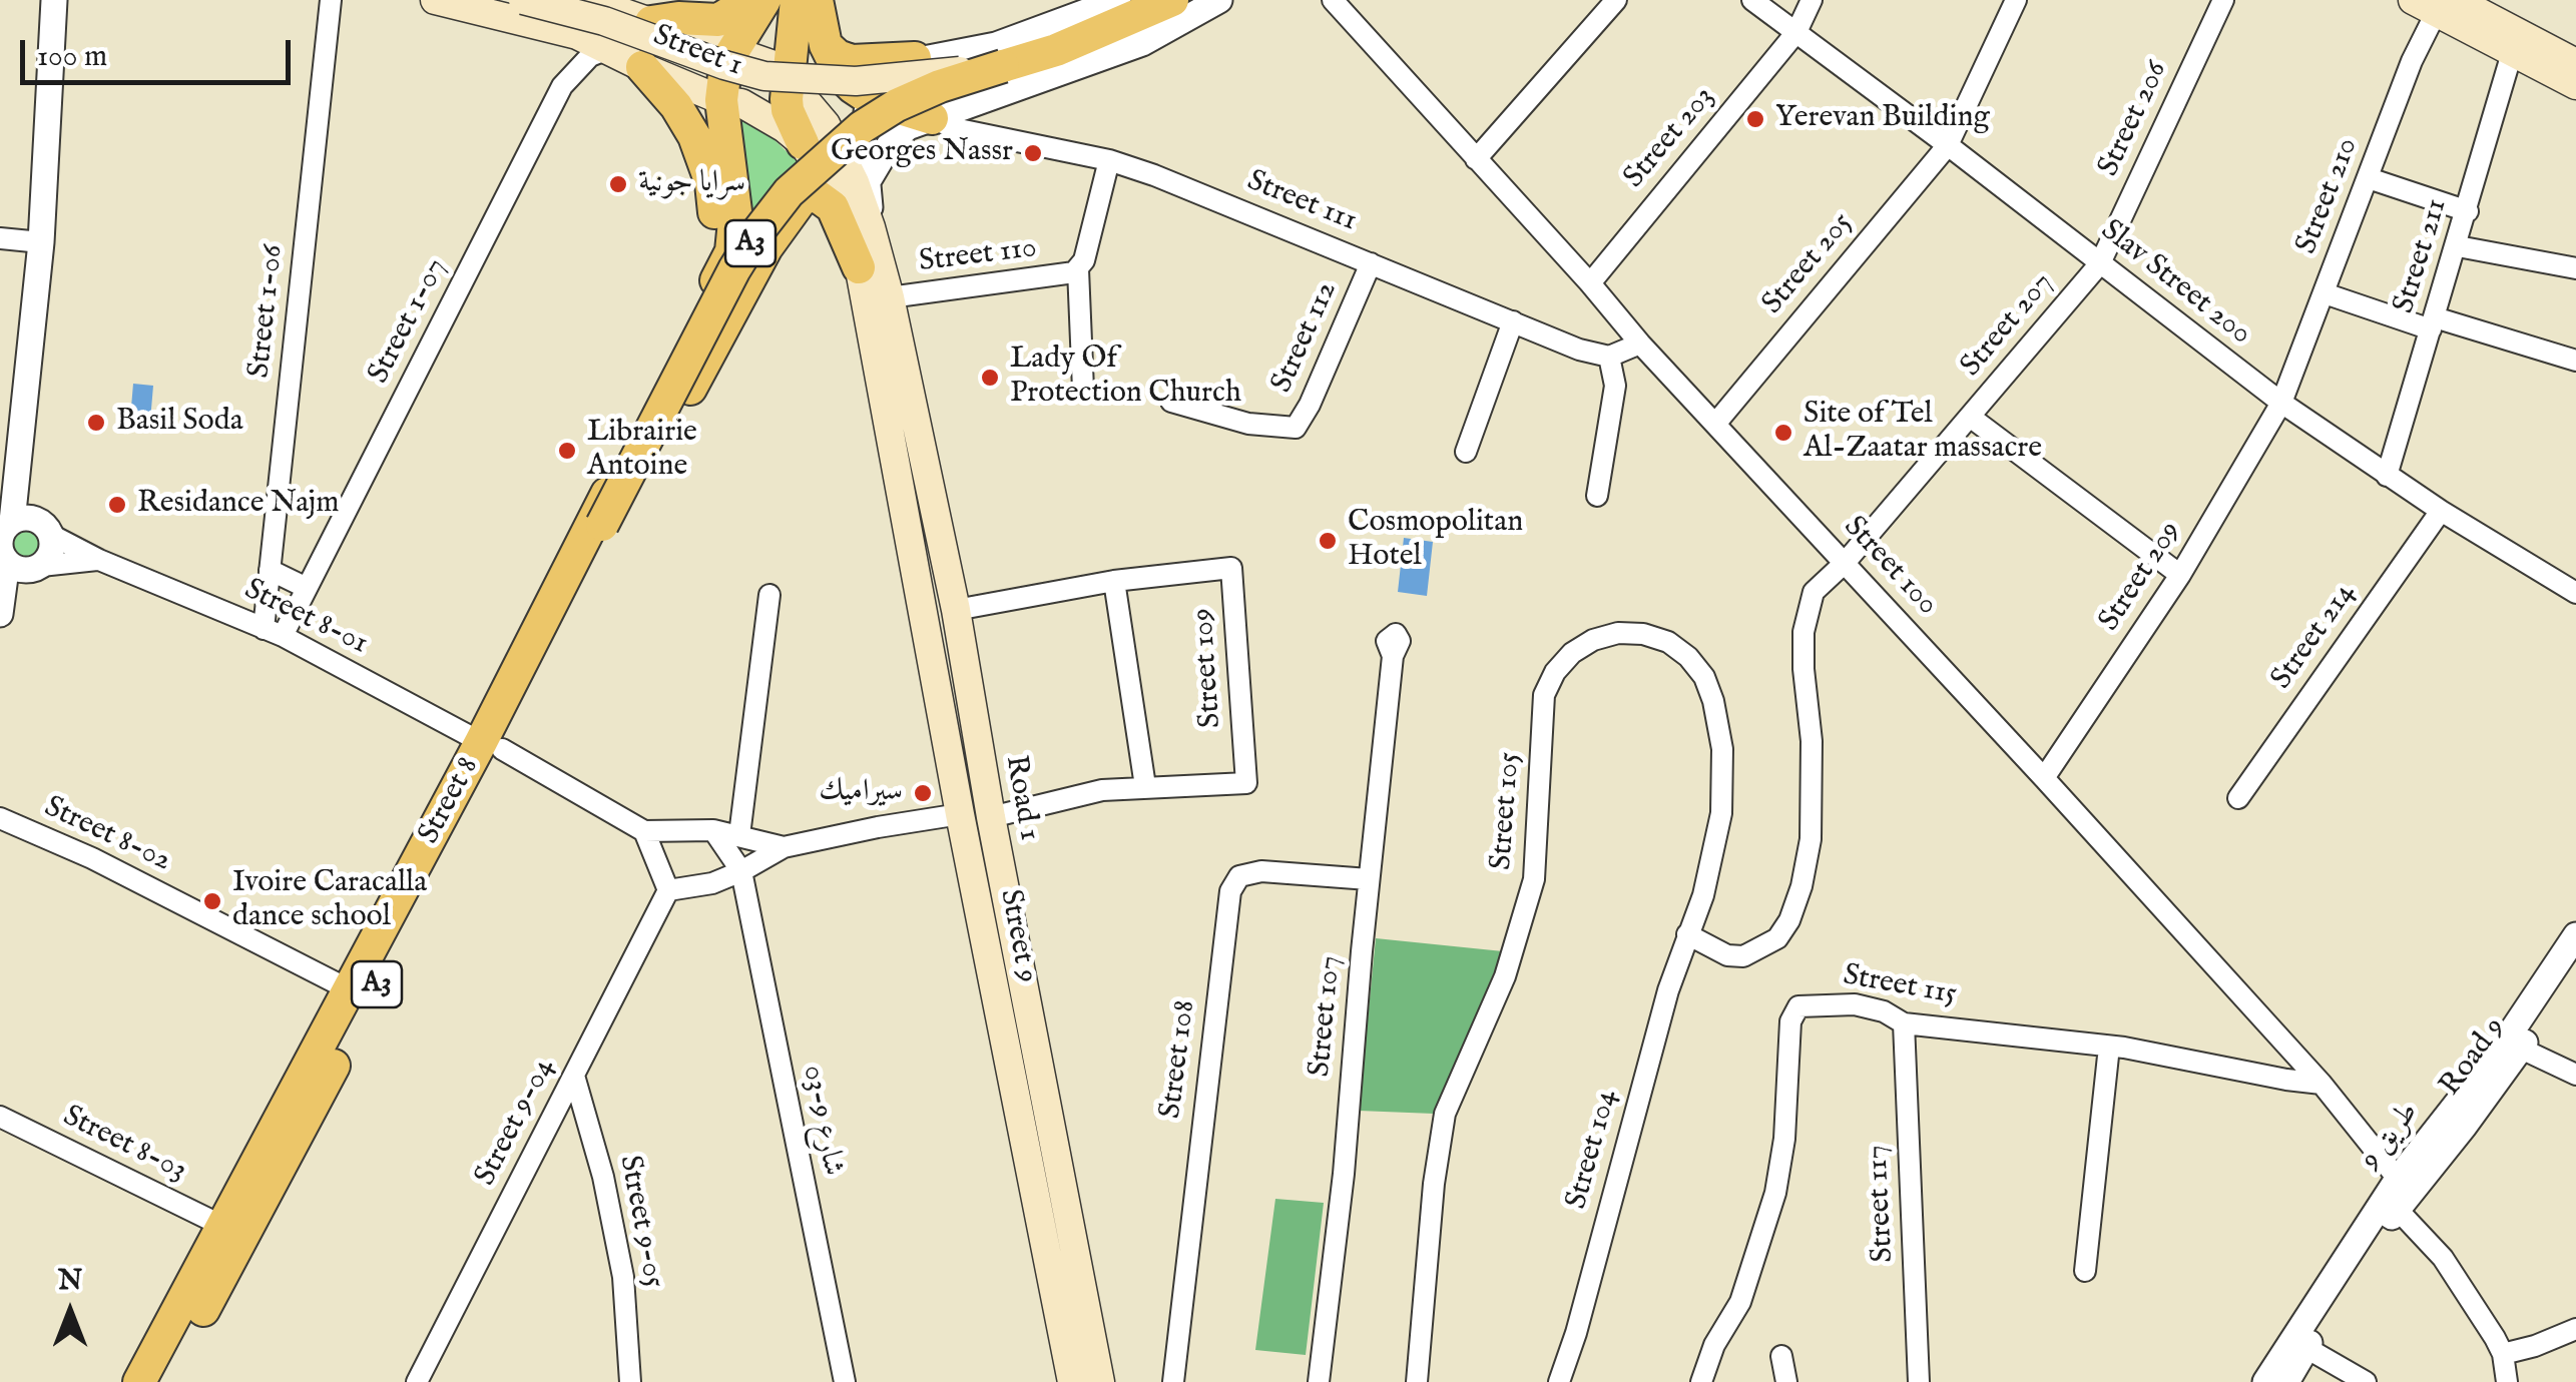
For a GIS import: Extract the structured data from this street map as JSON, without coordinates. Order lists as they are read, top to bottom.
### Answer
{
  "streets": {
    "highway": ["A3", "Street 8"],
    "main road": ["Street 1", "Road 1", "Street 9"],
    "street": [
      "Street 206",
      "Street 203",
      "Street 210",
      "Street 111",
      "Street 110",
      "Street 211",
      "Street 205",
      "Slav Street 200",
      "Street 1-06",
      "Street 1-07",
      "Street 207",
      "Street 112",
      "Street 100",
      "Street 209",
      "Street 8-01",
      "Street 214",
      "Street 109",
      "Street 105",
      "Street 8-02",
      "Street 115",
      "Street 107",
      "Road 9",
      "Street 108",
      "شارع 9-03",
      "Street 9-04",
      "9 طريق",
      "Street 8-03",
      "Street 104",
      "Street 117",
      "Street 9-05"
    ]
  },
  "crossings": [
    ["Street 1", "A3"],
    ["Street 1", "Street 1-07"],
    ["Street 1", "Road 1"],
    ["Street 1", "Street 8"],
    ["Street 1", "Street 9"],
    ["Street 206", "Slav Street 200"],
    ["Street 206", "Street 207"],
    ["Street 203", "Slav Street 200"],
    ["Street 203", "Street 100"],
    ["Street 210", "Slav Street 200"],
    ["Street 210", "Street 209"],
    ["Street 111", "Street 110"],
    ["Street 111", "Street 112"],
    ["A3", "Street 8"],
    ["Street 110", "Road 1"],
    ["Street 211", "Slav Street 200"],
    ["Street 205", "Slav Street 200"],
    ["Street 205", "Street 100"],
    ["Slav Street 200", "Street 207"],
    ["Slav Street 200", "Street 209"],
    ["Slav Street 200", "Street 214"],
    ["Street 1-06", "Street 1-07"],
    ["Street 1-06", "Street 8-01"],
    ["Street 1-07", "Street 8-01"],
    ["Street 207", "Street 100"],
    ["Street 207", "Street 105"],
    ["Street 207", "Street 104"],
    ["Street 100", "Street 209"],
    ["Street 100", "Street 115"],
    ["Street 100", "9 طريق"],
    ["Street 8-01", "Street 8"],
    ["Street 109", "Road 1"],
    ["Street 8", "Street 8-02"],
    ["Street 8", "Street 8-03"],
    ["Street 105", "Street 104"],
    ["Street 115", "Street 117"],
    ["Street 107", "Street 108"],
    ["Street 9-04", "Street 9-05"]
  ],
  "places": [
    "Yerevan Building",
    "Georges Nassr",
    "سرايا جونية",
    "Lady Of Protection Church",
    "Basil Soda",
    "Site of Tel Al-Zaatar massacre",
    "Librairie Antoine",
    "Residance Najm",
    "Cosmopolitan Hotel",
    "سيراميك",
    "Ivoire Caracalla dance school"
  ],
  "scale_bar": "100 m",
  "north": "top"
}
